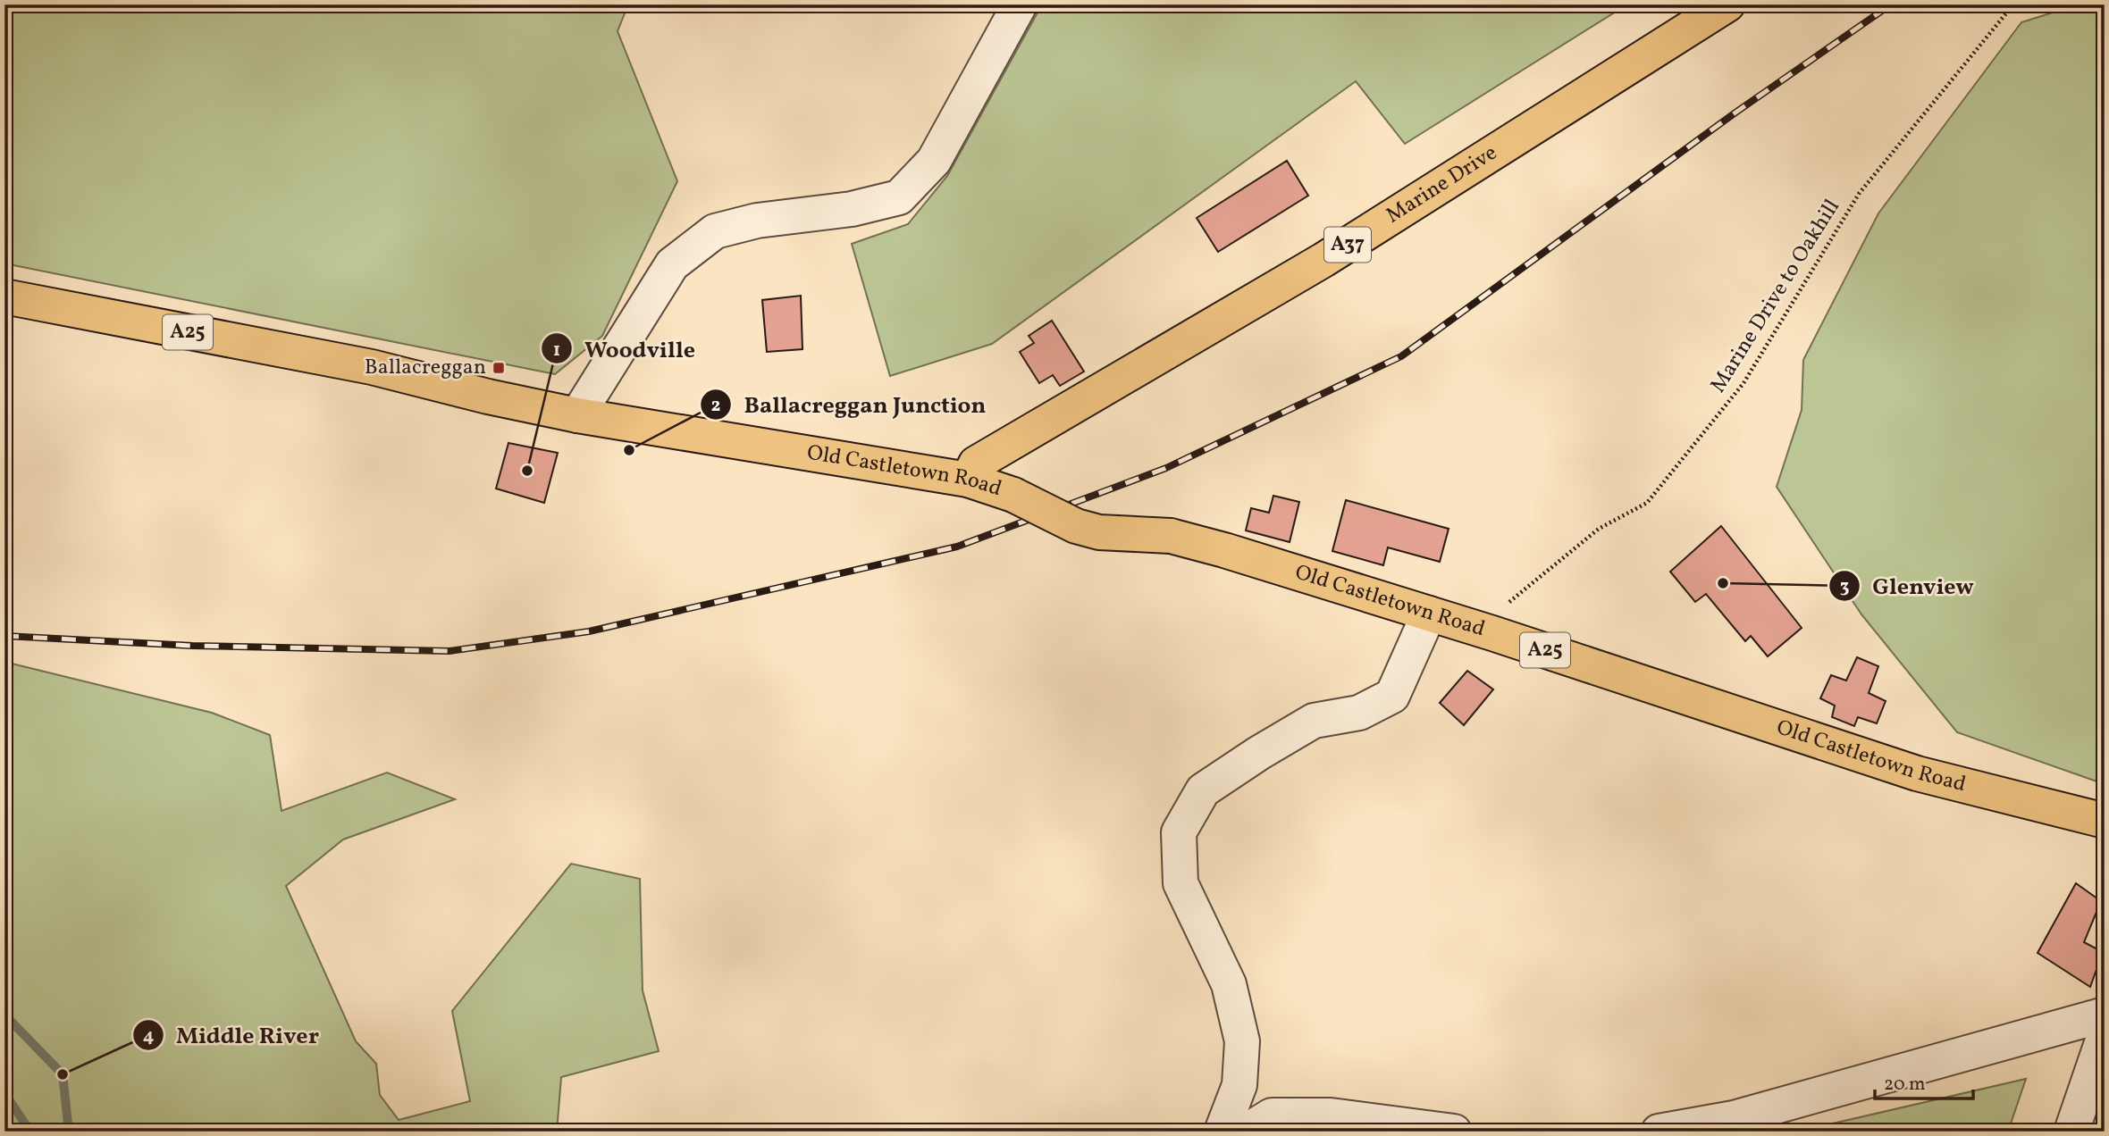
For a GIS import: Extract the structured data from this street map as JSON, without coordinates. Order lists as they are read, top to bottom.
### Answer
{
  "streets": {
    "main road": [
      "Marine Drive",
      "A37",
      "A25",
      "Old Castletown Road"
    ],
    "path": ["Marine Drive to Oakhill"]
  },
  "crossings": [
    ["Marine Drive", "Old Castletown Road"],
    ["Marine Drive to Oakhill", "Old Castletown Road"]
  ],
  "places": {
    "transit": ["Ballacreggan"],
    "other": [
      "Ballacreggan Junction",
      "Woodville",
      "Glenview",
      "Middle River"
    ]
  },
  "scale_bar": "20 m"
}
